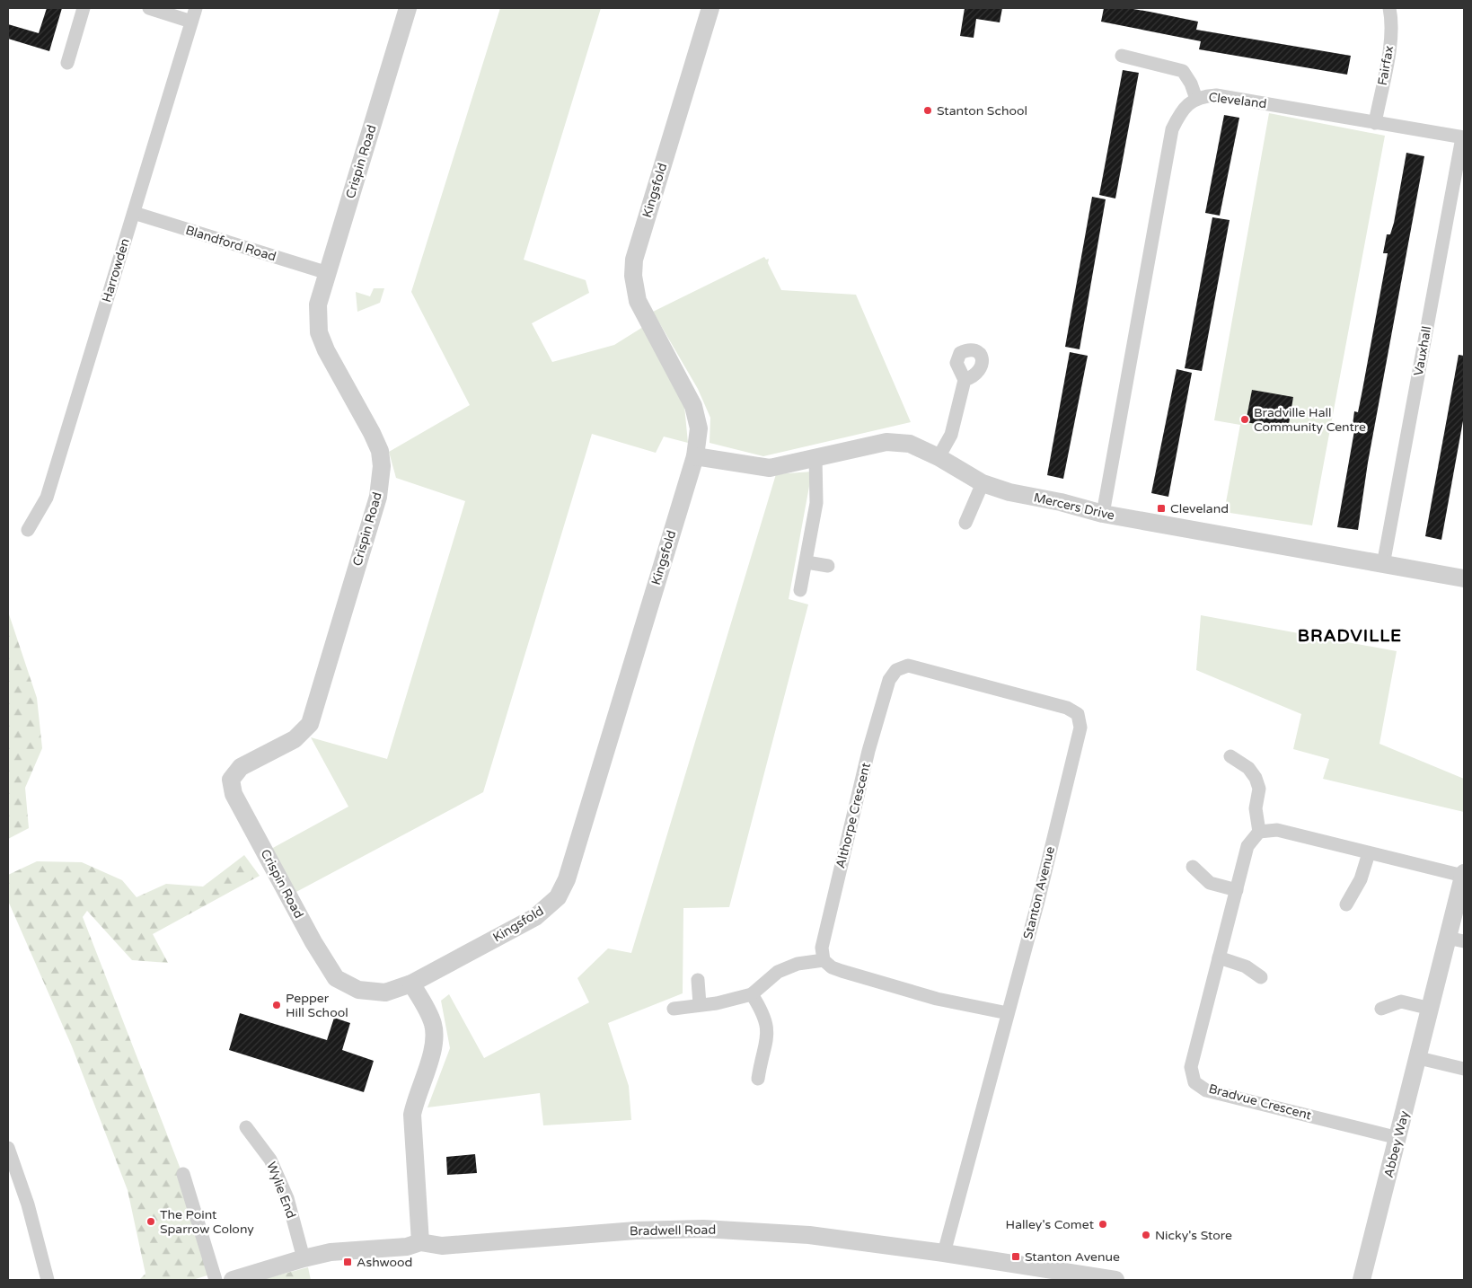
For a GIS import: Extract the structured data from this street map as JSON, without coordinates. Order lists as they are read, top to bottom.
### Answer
{
  "streets": {
    "street": [
      "Fairfax",
      "Cleveland",
      "Crispin Road",
      "Kingsfold",
      "Blandford Road",
      "Harrowden",
      "Vauxhall",
      "Mercers Drive",
      "Althorpe Crescent",
      "Stanton Avenue",
      "Bradvue Crescent",
      "Abbey Way",
      "Wylie End",
      "Bradwell Road"
    ]
  },
  "crossings": [
    ["Fairfax", "Cleveland"],
    ["Cleveland", "Vauxhall"],
    ["Cleveland", "Mercers Drive"],
    ["Crispin Road", "Kingsfold"],
    ["Crispin Road", "Blandford Road"],
    ["Kingsfold", "Mercers Drive"],
    ["Blandford Road", "Harrowden"],
    ["Vauxhall", "Mercers Drive"],
    ["Althorpe Crescent", "Stanton Avenue"],
    ["Stanton Avenue", "Bradwell Road"],
    ["Bradvue Crescent", "Abbey Way"],
    ["Wylie End", "Bradwell Road"]
  ],
  "districts": ["BRADVILLE"],
  "places": {
    "other": [
      "Stanton School",
      "Bradville Hall Community Centre",
      "Pepper Hill School",
      "The Point Sparrow Colony",
      "Halley's Comet",
      "Nicky's Store"
    ],
    "transit": ["Cleveland", "Stanton Avenue", "Ashwood"]
  }
}
